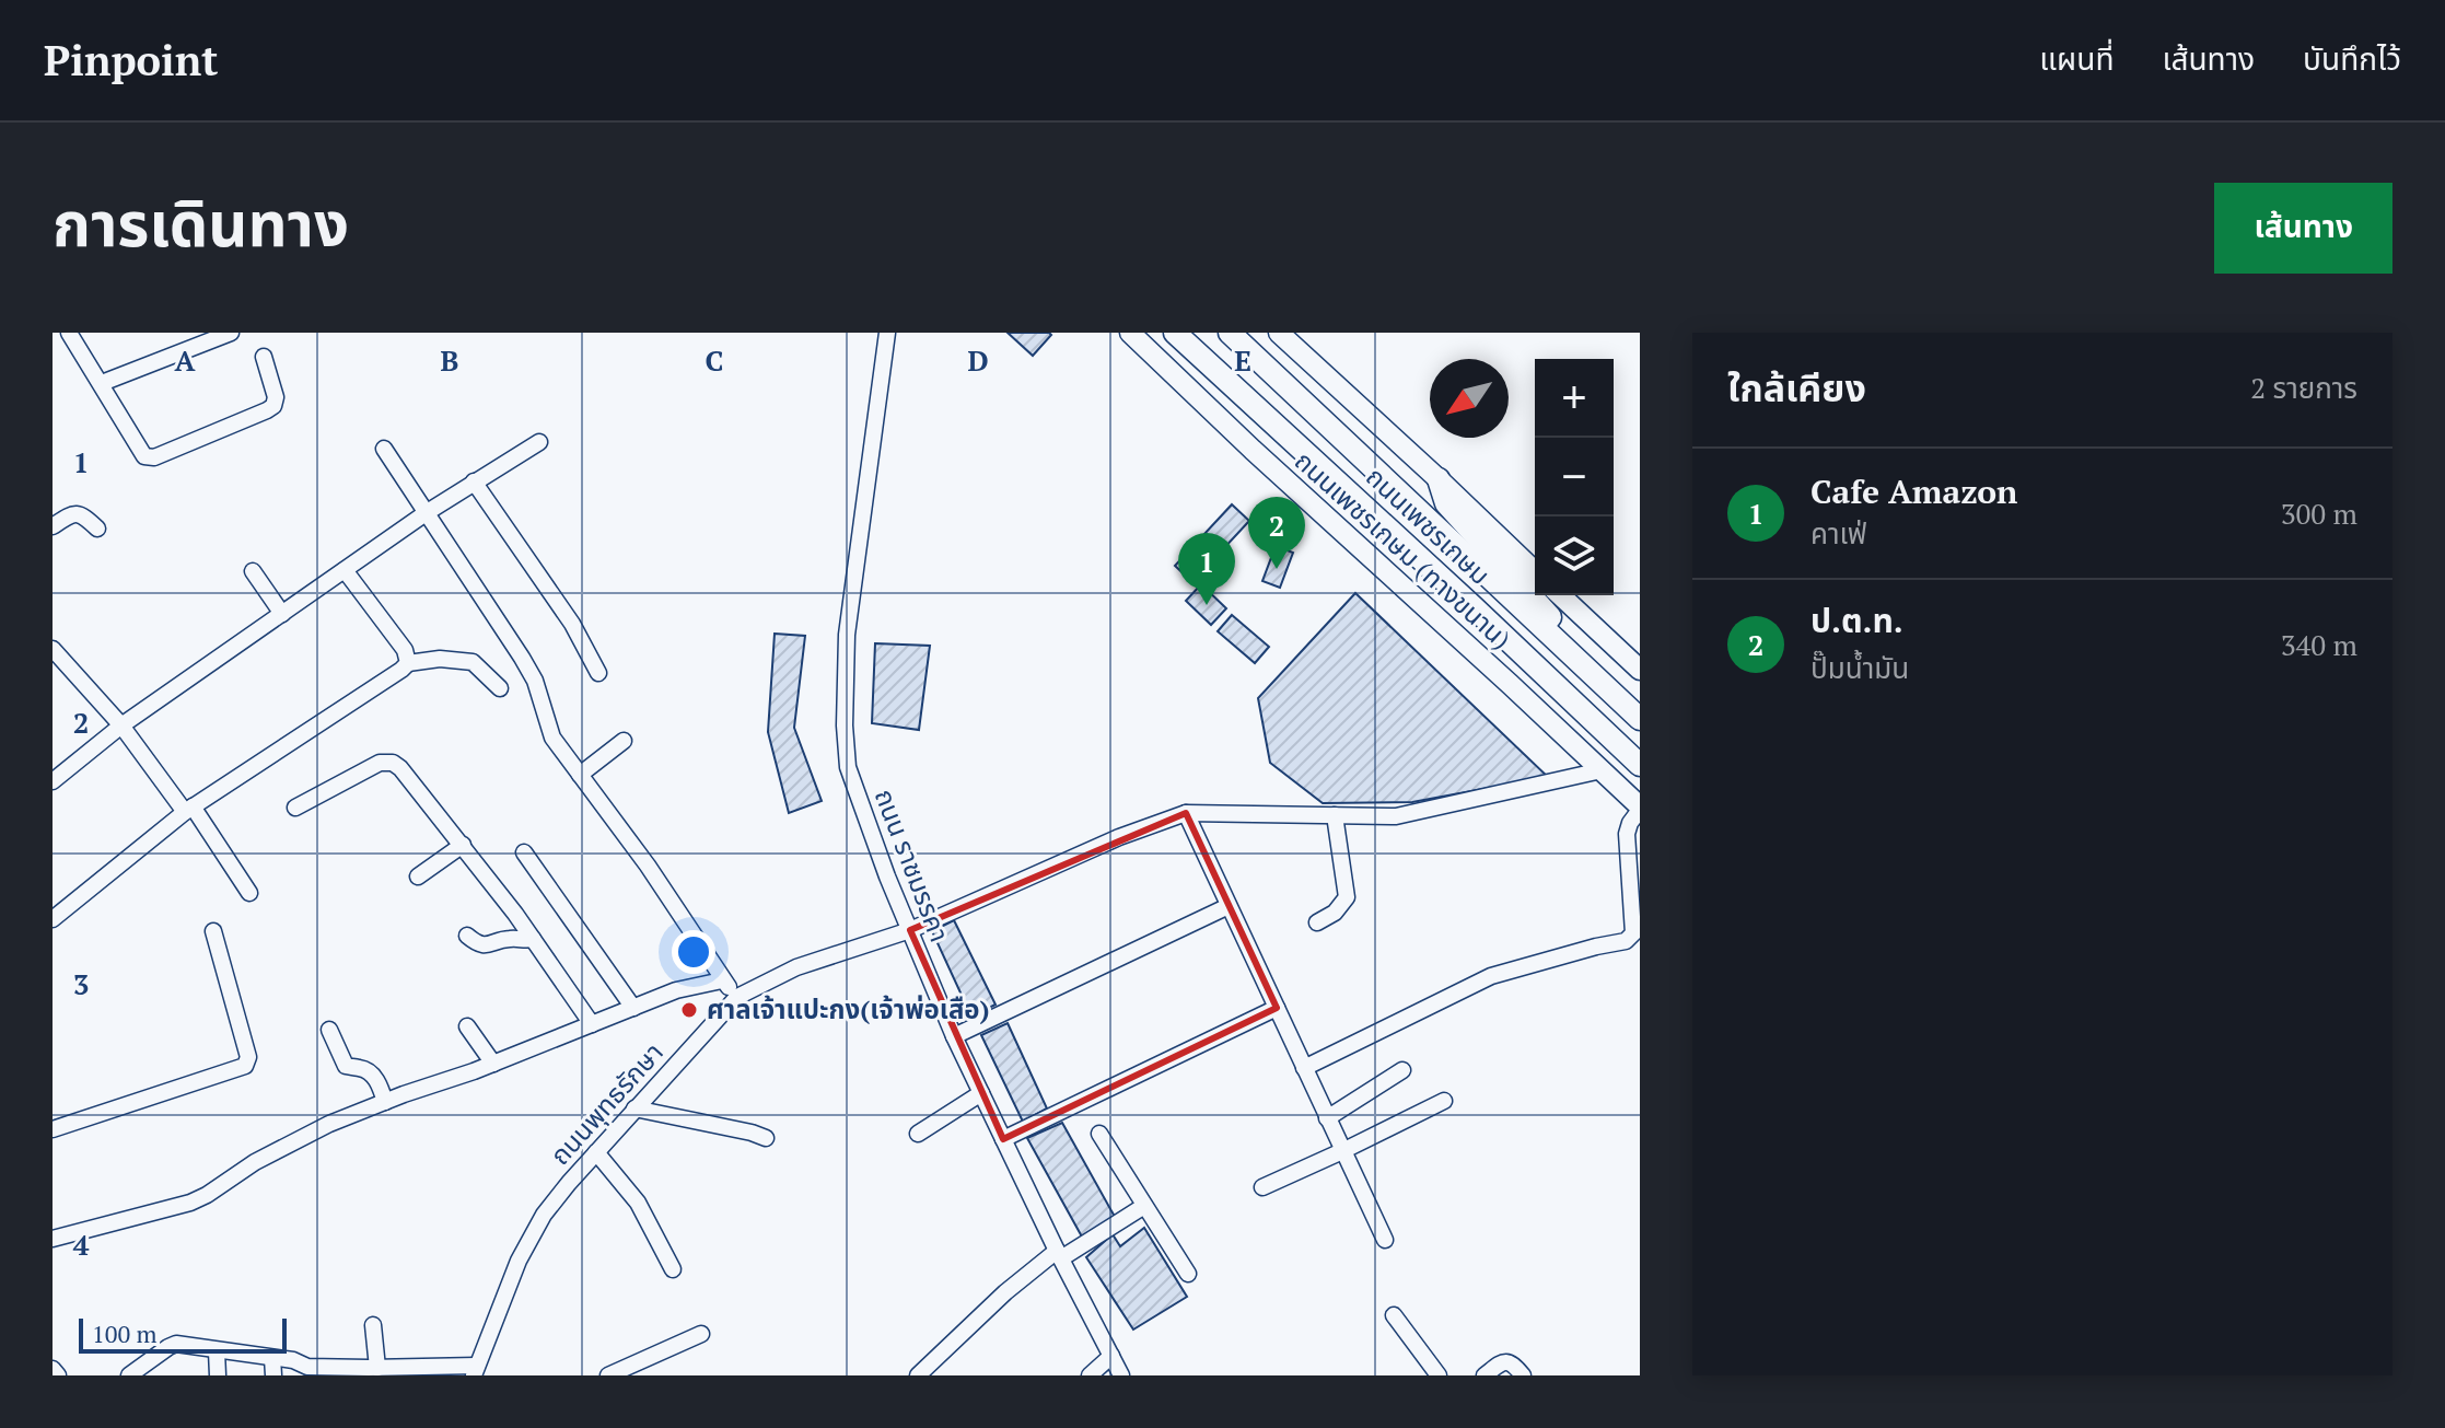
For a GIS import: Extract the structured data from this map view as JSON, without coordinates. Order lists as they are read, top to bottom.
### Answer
{
  "streets": {
    "highway": ["ถนนเพชรเกษม"],
    "main road": ["ถนนเพชรเกษม (ทางขนาน)"],
    "street": ["ถนน ราชมรรคา", "ถนนพุทธรักษา"]
  },
  "crossings": [
    ["ถนน ราชมรรคา", "ถนนพุทธรักษา"]
  ],
  "places": ["ศาลเจ้าแปะกง(เจ้าพ่อเสือ)"],
  "scale_bar": "100 m",
  "north": "bottom left",
  "page": {
    "header": "Pinpoint",
    "nav": ["แผนที่", "เส้นทาง", "บันทึกไว้"],
    "title": "การเดินทาง",
    "buttons": "เส้นทาง",
    "heading": ["ใกล้เคียง", "2 รายการ"],
    "map_buttons": ["+", "−"],
    "list": [
      {
        "mark": "1",
        "name": "Cafe Amazon",
        "note": "คาเฟ่",
        "value": "300 m"
      },
      {
        "mark": "2",
        "name": "ป.ต.ท.",
        "note": "ปั๊มน้ำมัน",
        "value": "340 m"
      }
    ],
    "pins": ["2", "1"],
    "scale": "100 m"
  },
  "grid": {
    "columns": [
      "A",
      "B",
      "C",
      "D",
      "E"
    ],
    "rows": [
      "1",
      "2",
      "3",
      "4"
    ]
  }
}
